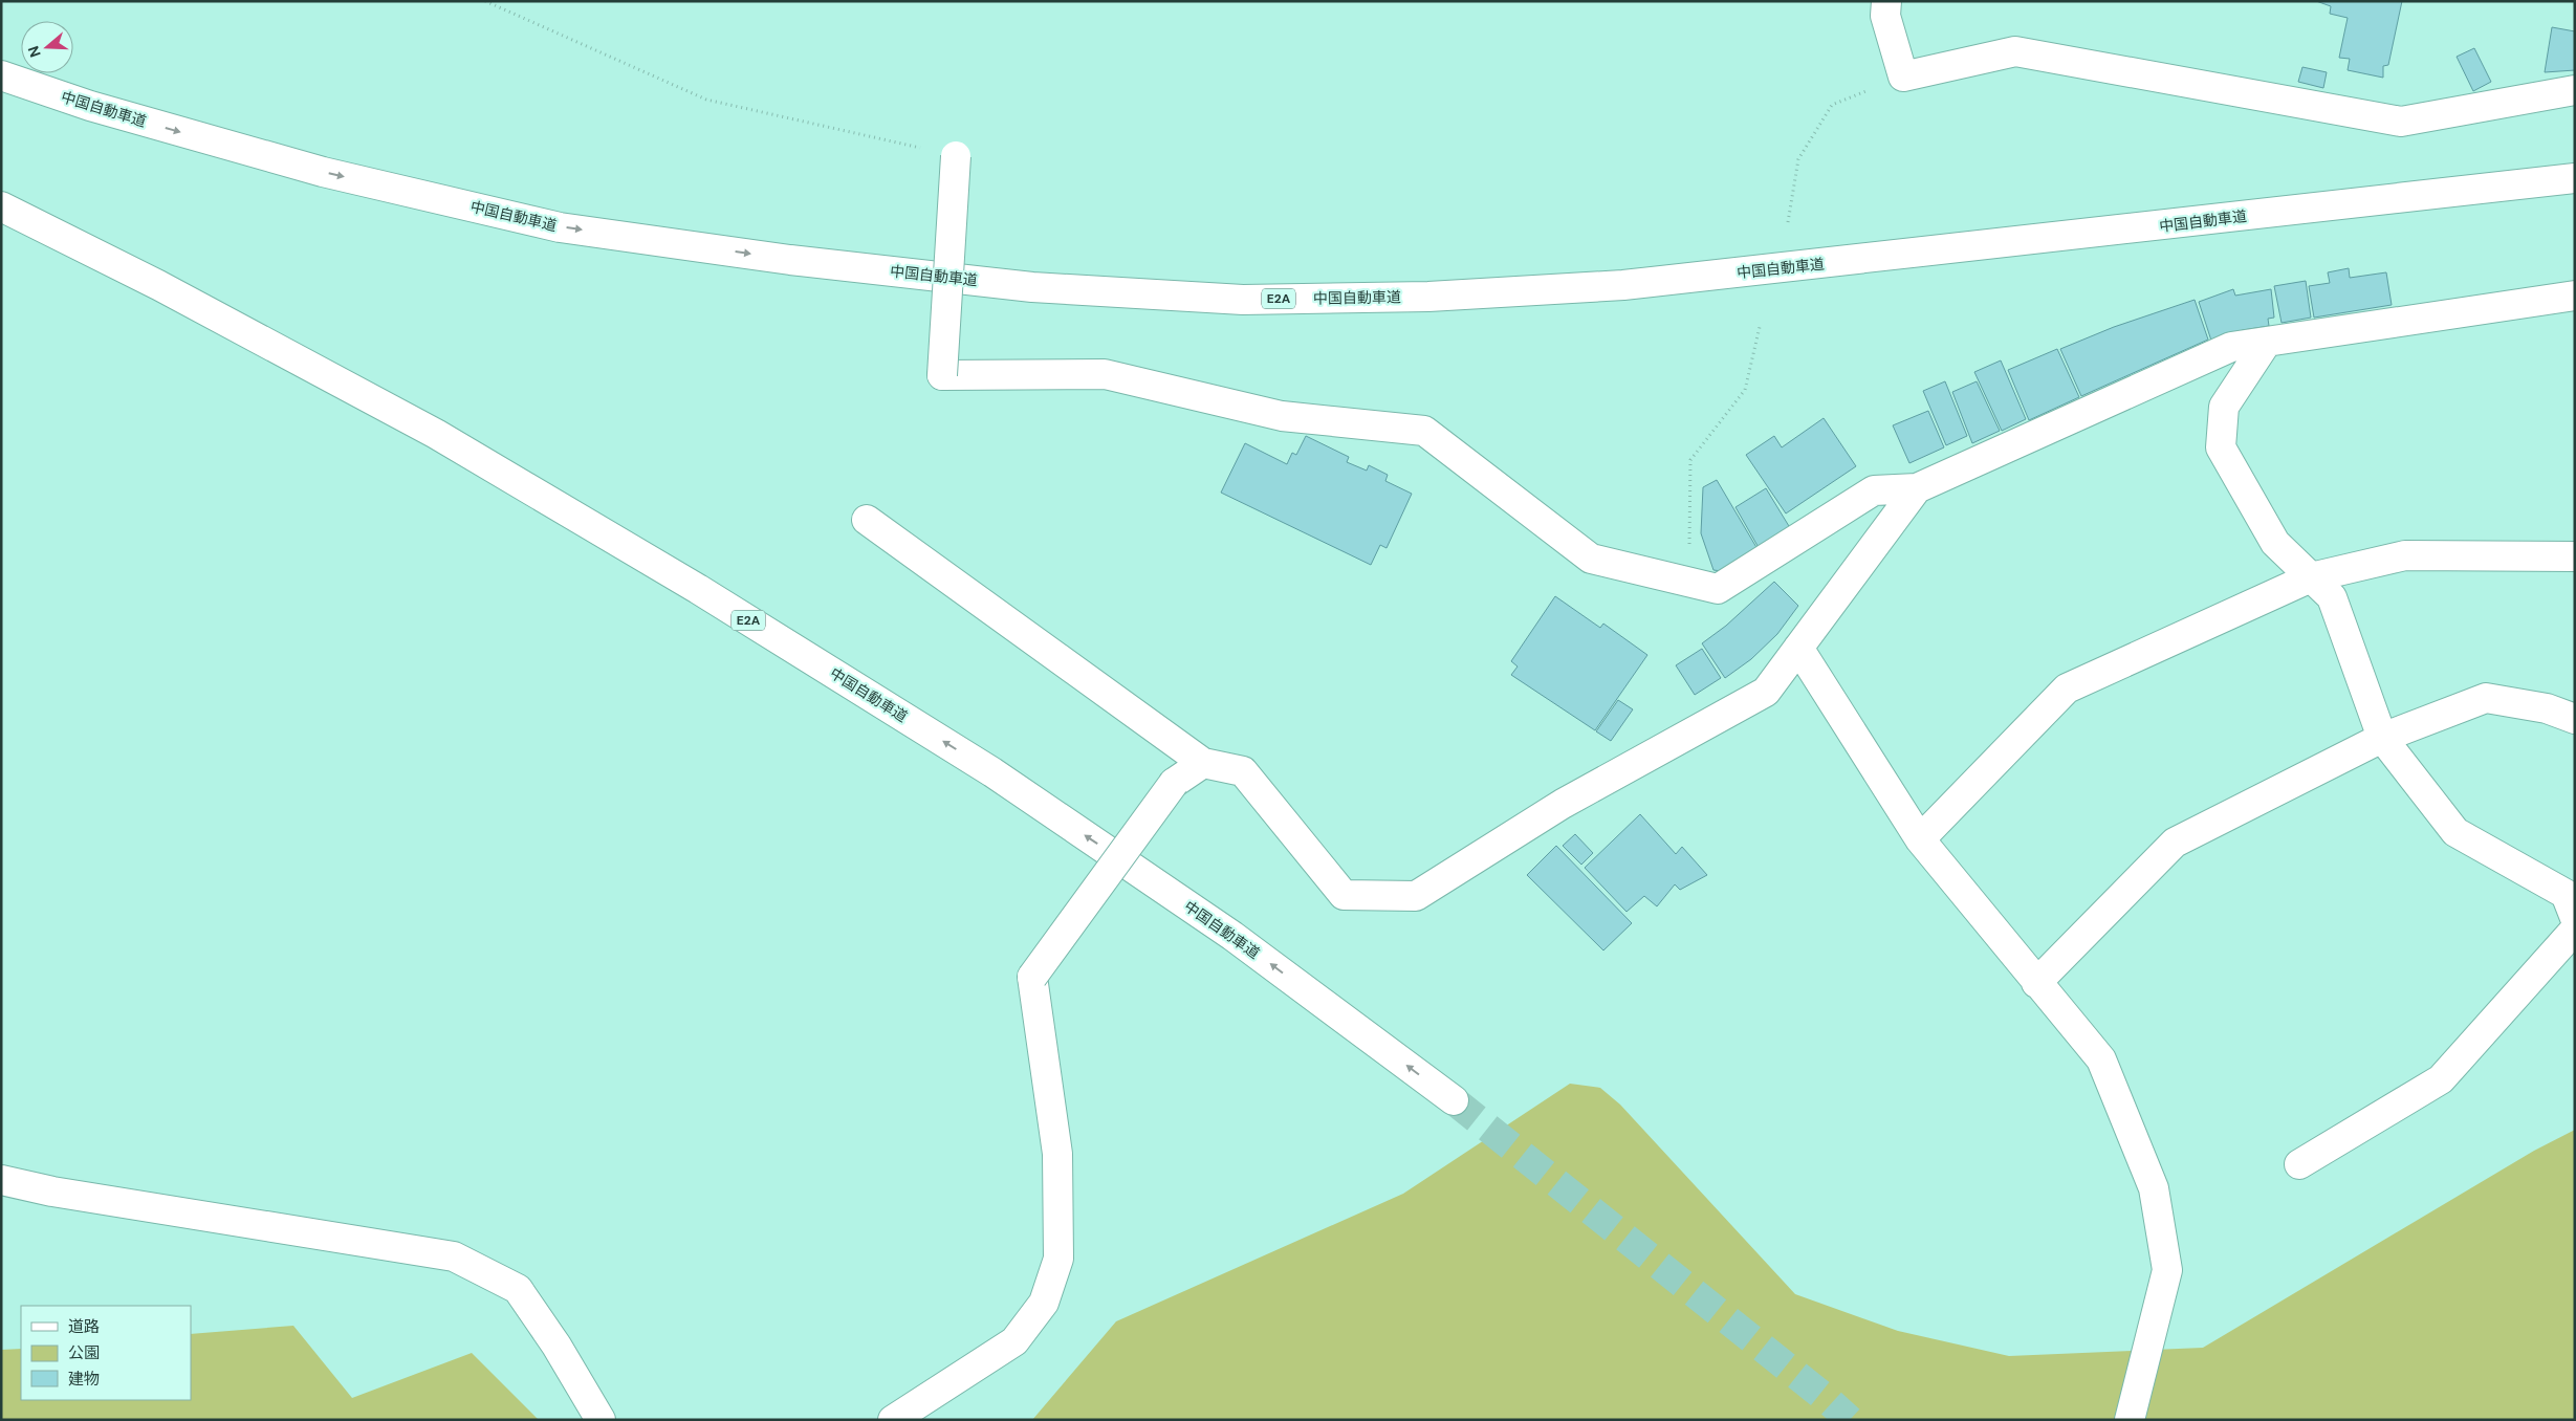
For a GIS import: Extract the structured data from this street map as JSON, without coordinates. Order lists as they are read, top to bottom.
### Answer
{
  "streets": {
    "main road": ["中国自動車道", "E2A"]
  },
  "legend": ["道路", "公園", "建物"],
  "north": "left"
}
